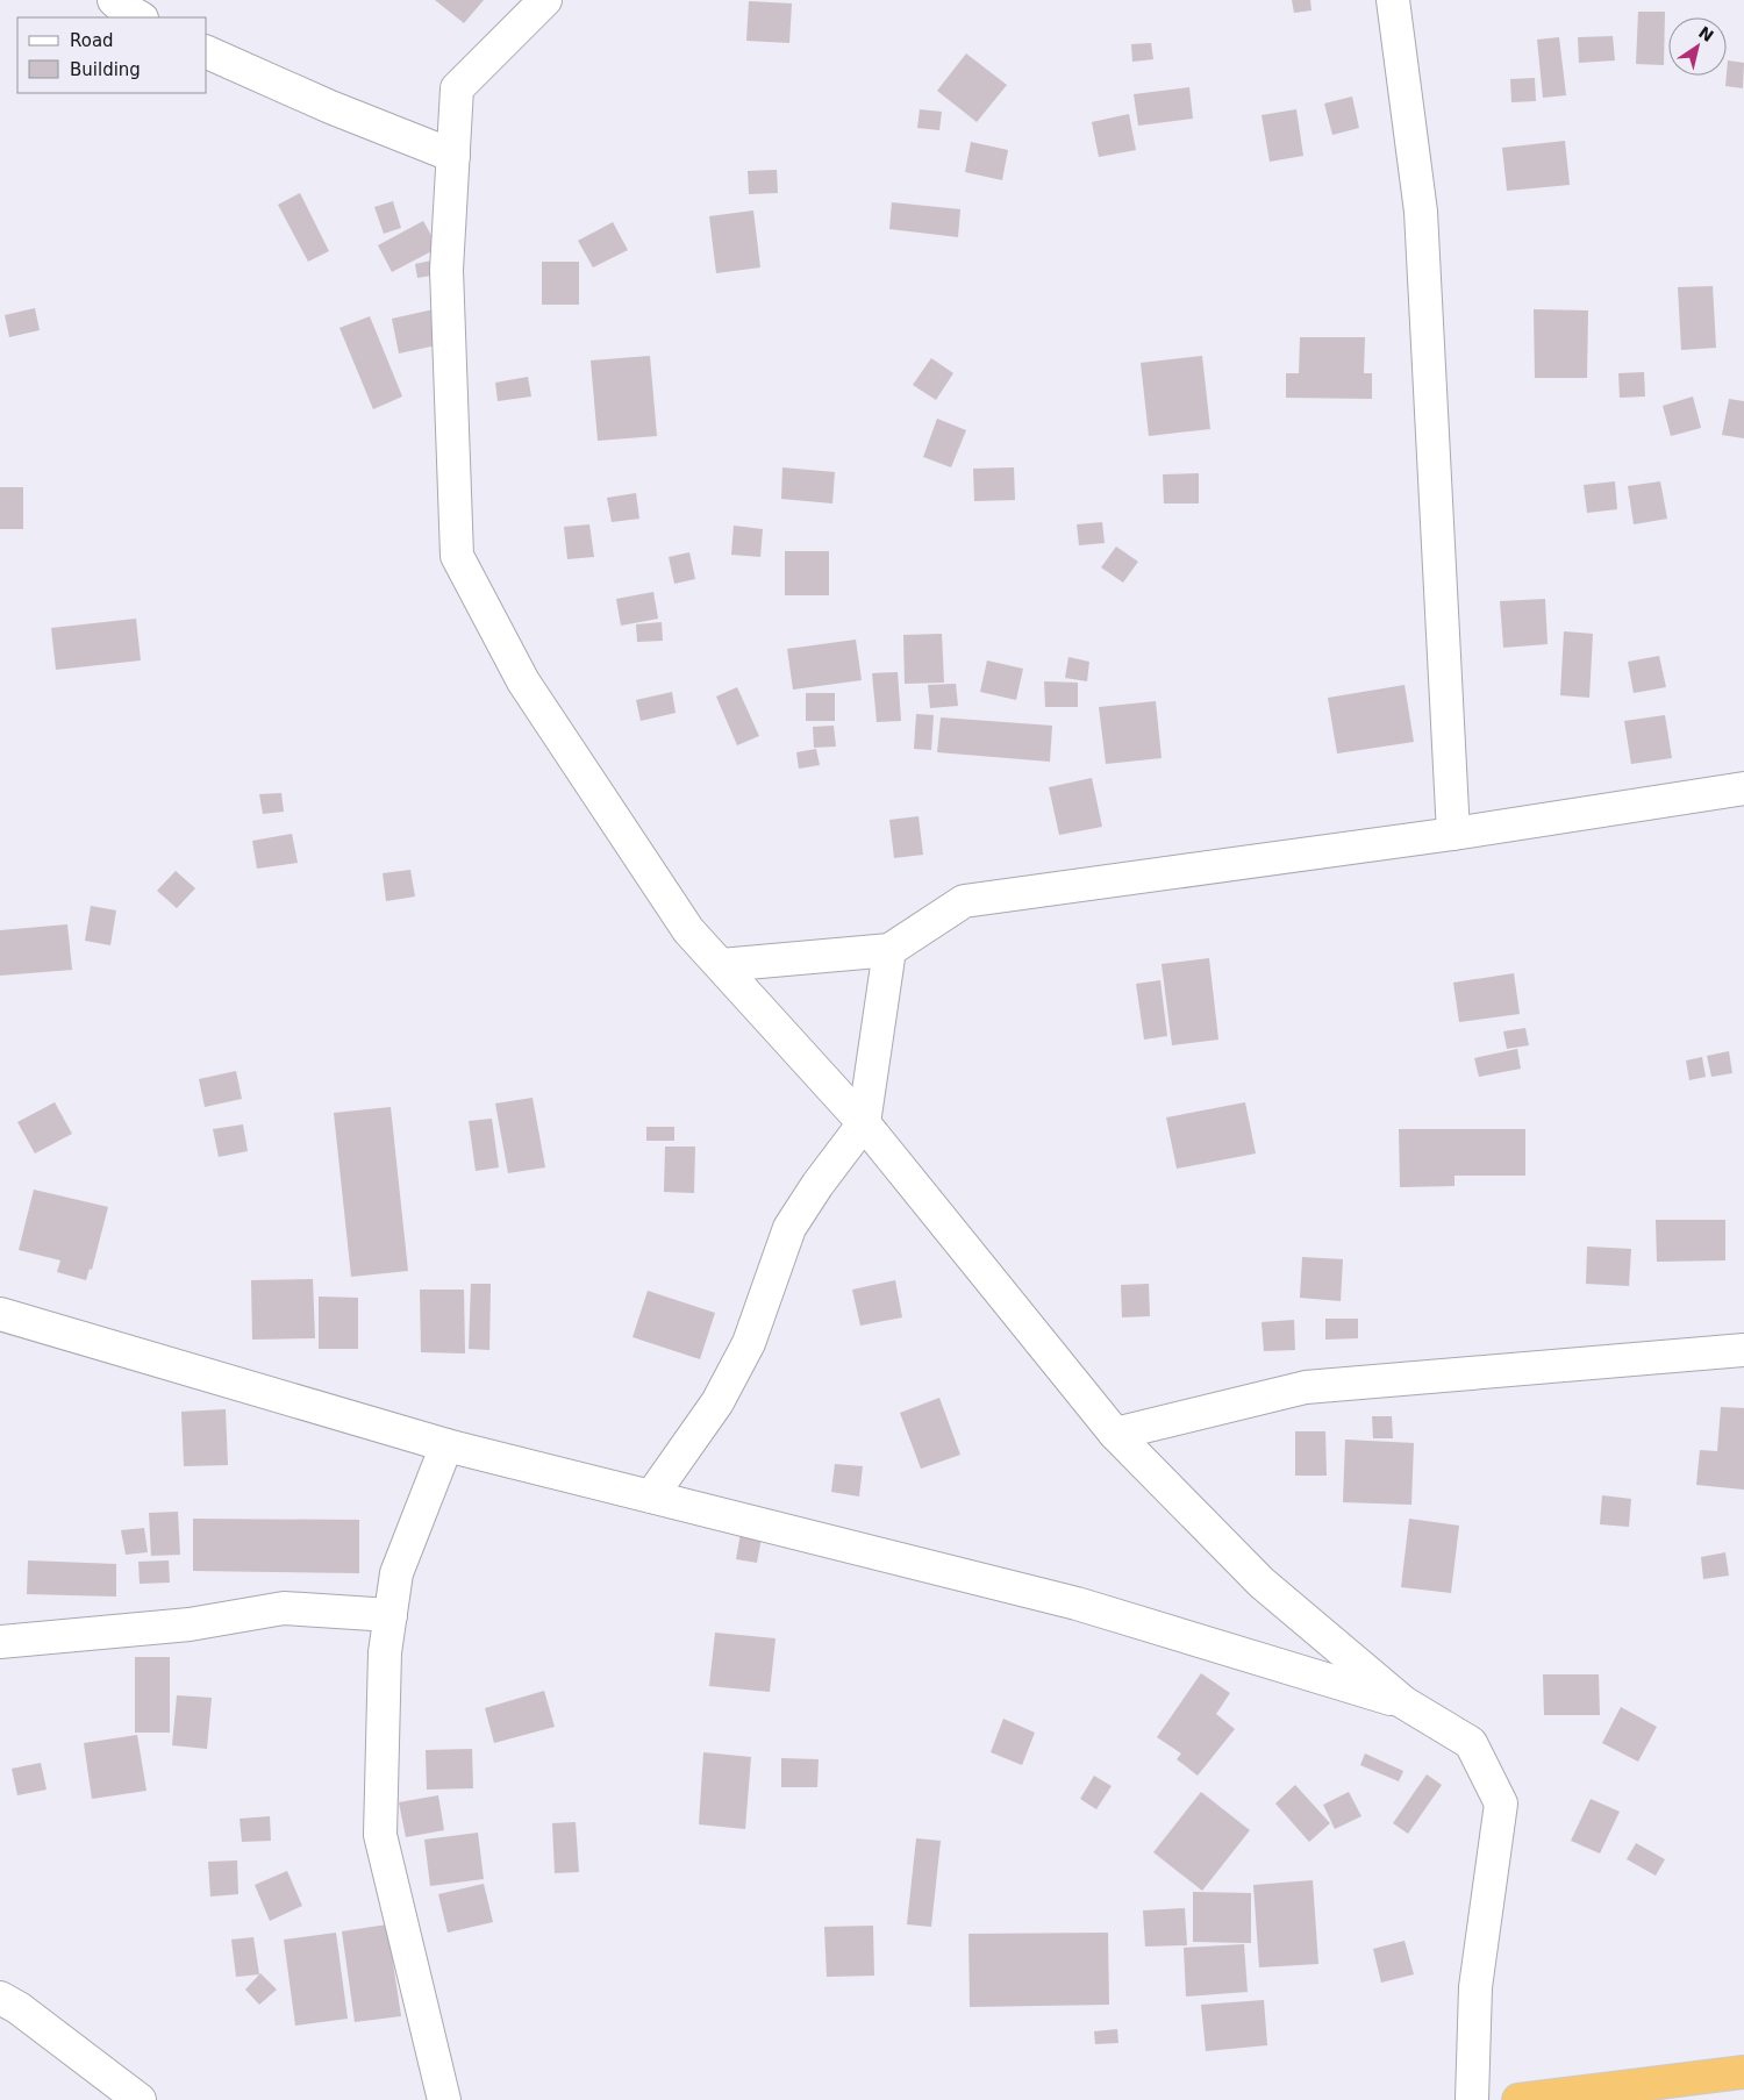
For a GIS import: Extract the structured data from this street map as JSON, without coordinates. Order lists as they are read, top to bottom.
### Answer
{
  "legend": ["Road", "Building"],
  "north": "top right"
}
